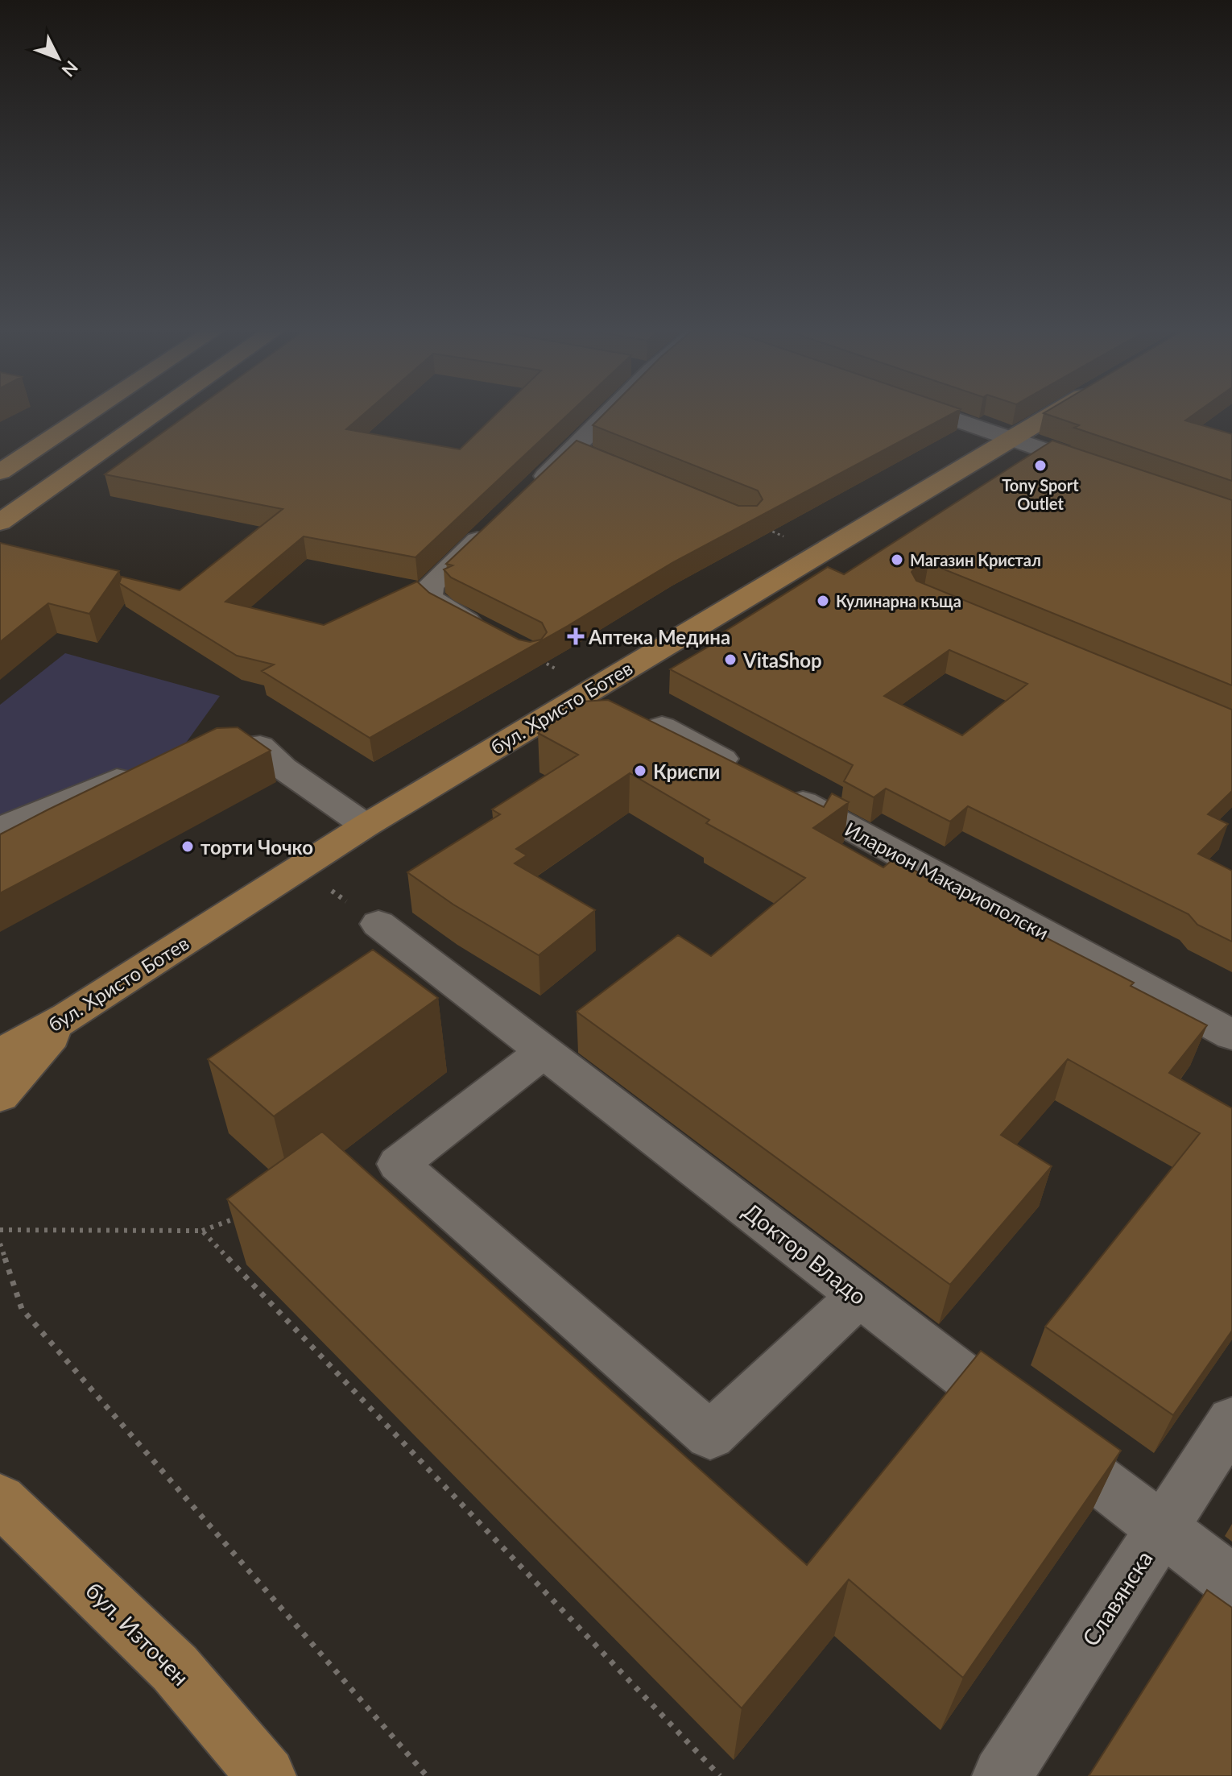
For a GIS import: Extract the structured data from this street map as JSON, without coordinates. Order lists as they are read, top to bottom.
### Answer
{
  "streets": {
    "main road": ["бул. Христо Ботев", "бул. Източен"],
    "street": ["Иларион Макариополски", "Доктор Владо", "Славянска"]
  },
  "crossings": [
    ["Доктор Владо", "Славянска"]
  ],
  "places": {
    "other": [
      "Tony Sport Outlet",
      "Магазин Кристал",
      "Кулинарна къща",
      "VitaShop",
      "Криспи",
      "торти Чочко"
    ],
    "health": ["Аптека Медина"]
  },
  "north": "bottom right"
}
